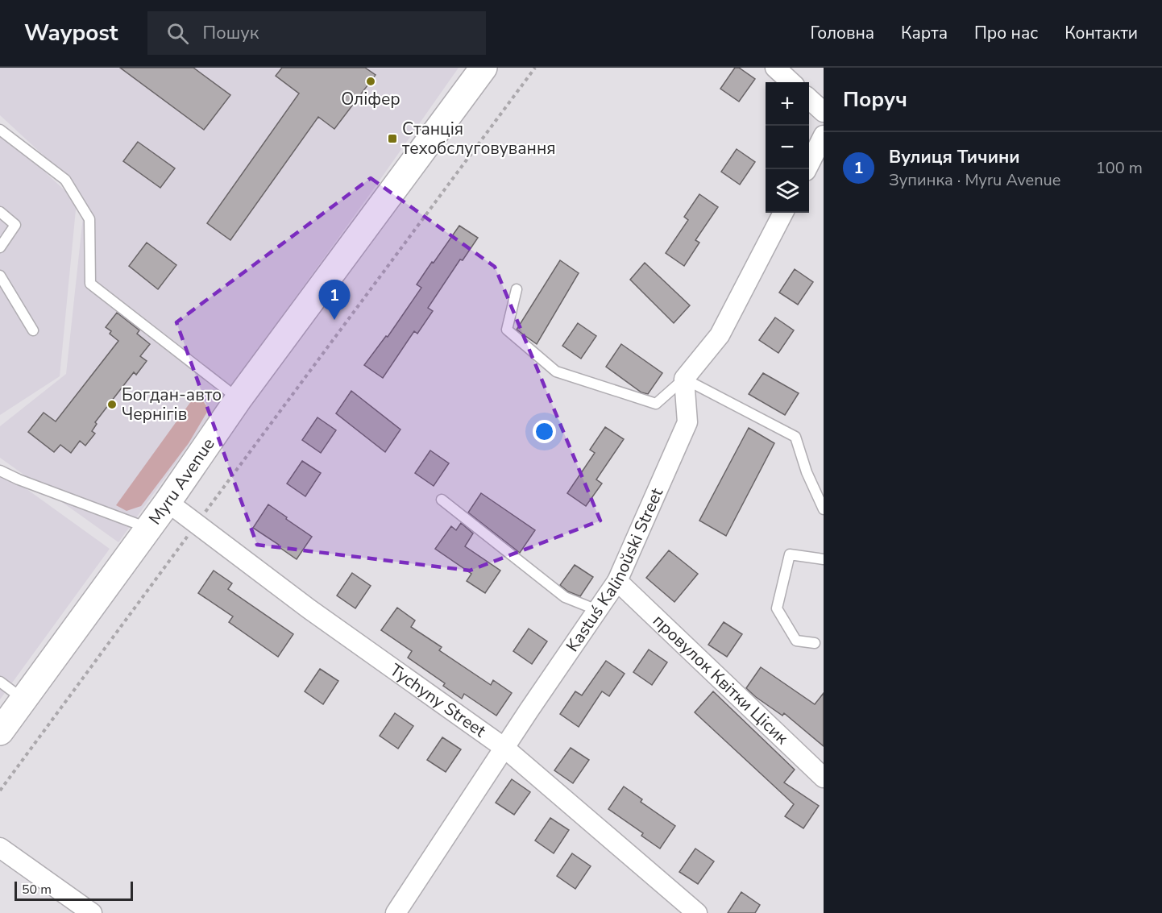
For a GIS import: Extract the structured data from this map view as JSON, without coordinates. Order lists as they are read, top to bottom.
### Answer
{
  "streets": {
    "main road": ["Myru Avenue"],
    "street": ["Kastuś Kalinoŭski Street", "провулок Квітки Цісик", "Tychyny Street"]
  },
  "crossings": [
    ["Myru Avenue", "Tychyny Street"],
    ["Kastuś Kalinoŭski Street", "провулок Квітки Цісик"],
    ["Kastuś Kalinoŭski Street", "Tychyny Street"]
  ],
  "places": {
    "other": ["Оліфер", "Богдан-авто Чернігів"],
    "transit": ["Станція техобслуговування"]
  },
  "scale_bar": "50 m",
  "page": {
    "header": "Waypost",
    "search": "Пошук",
    "nav": [
      "Головна",
      "Карта",
      "Про нас",
      "Контакти"
    ],
    "heading": "Поруч",
    "map_buttons": ["+", "−"],
    "list": [
      {
        "mark": "1",
        "name": "Вулиця Тичини",
        "note": "Зупинка · Myru Avenue",
        "value": "100 m"
      }
    ],
    "pins": "1",
    "scale": "50 m"
  }
}
